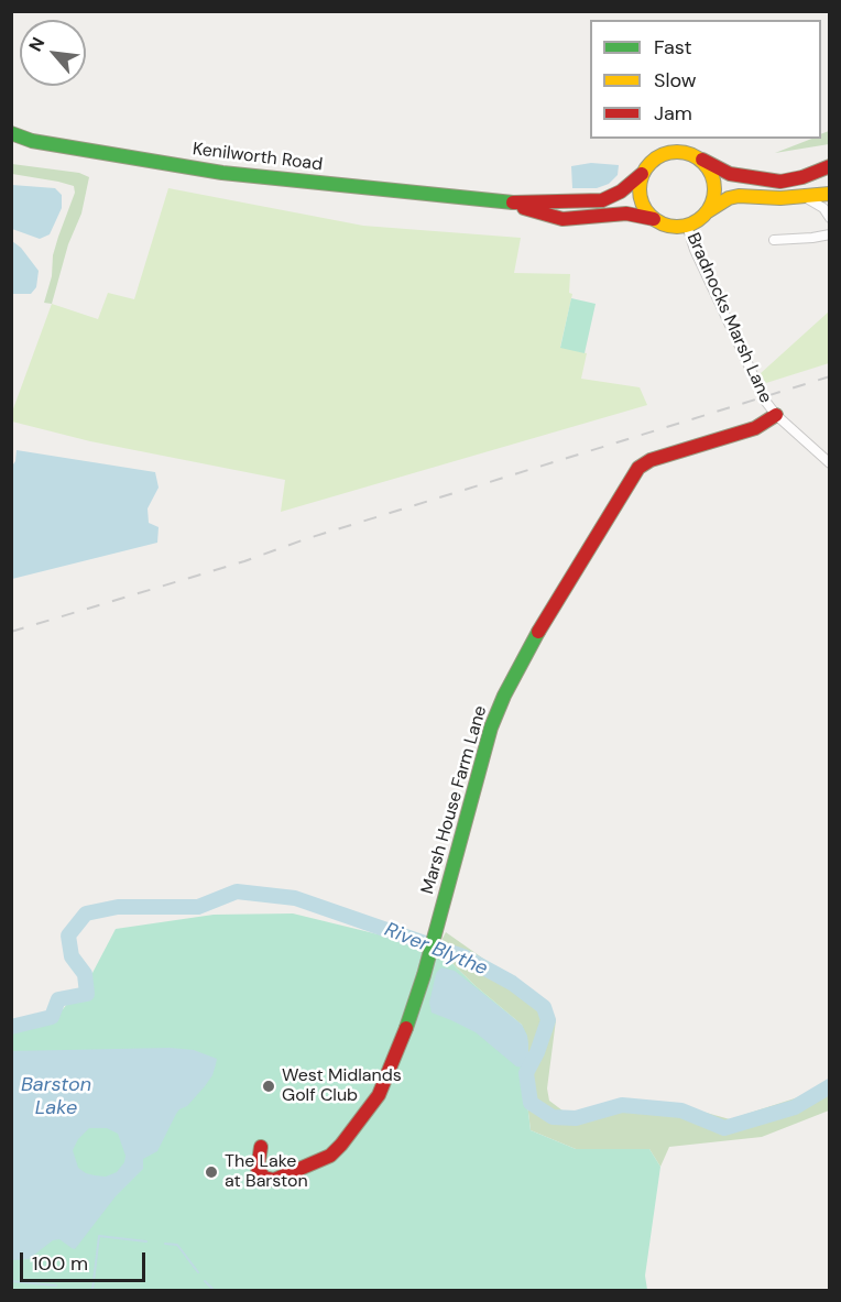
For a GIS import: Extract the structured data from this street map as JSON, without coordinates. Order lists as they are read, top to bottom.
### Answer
{
  "streets": {
    "main road": ["Kenilworth Road", "Marsh House Farm Lane"],
    "street": ["Bradnocks Marsh Lane"]
  },
  "crossings": [
    ["Kenilworth Road", "Bradnocks Marsh Lane"],
    ["Bradnocks Marsh Lane", "Marsh House Farm Lane"]
  ],
  "water": ["River Blythe", "Barston Lake"],
  "places": ["West Midlands Golf Club", "The Lake at Barston"],
  "legend": ["Fast", "Slow", "Jam"],
  "scale_bar": "100 m",
  "north": "top left"
}
